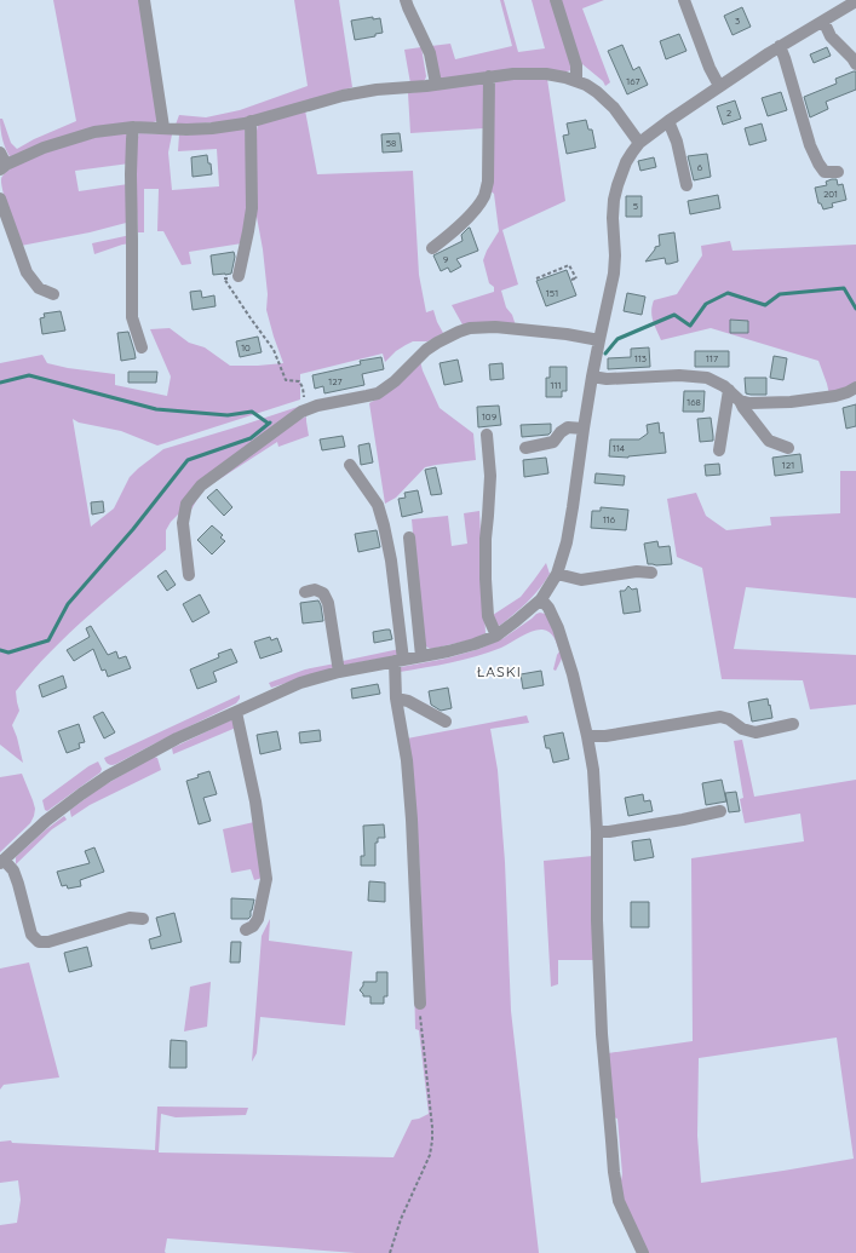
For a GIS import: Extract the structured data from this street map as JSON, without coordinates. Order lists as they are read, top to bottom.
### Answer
{
  "districts": ["ŁASKI"],
  "house_numbers": [
    "3",
    "167",
    "2",
    "58",
    "6",
    "201",
    "5",
    "9",
    "151",
    "10",
    "113",
    "117",
    "127",
    "111",
    "168",
    "109",
    "114",
    "121",
    "116"
  ]
}
